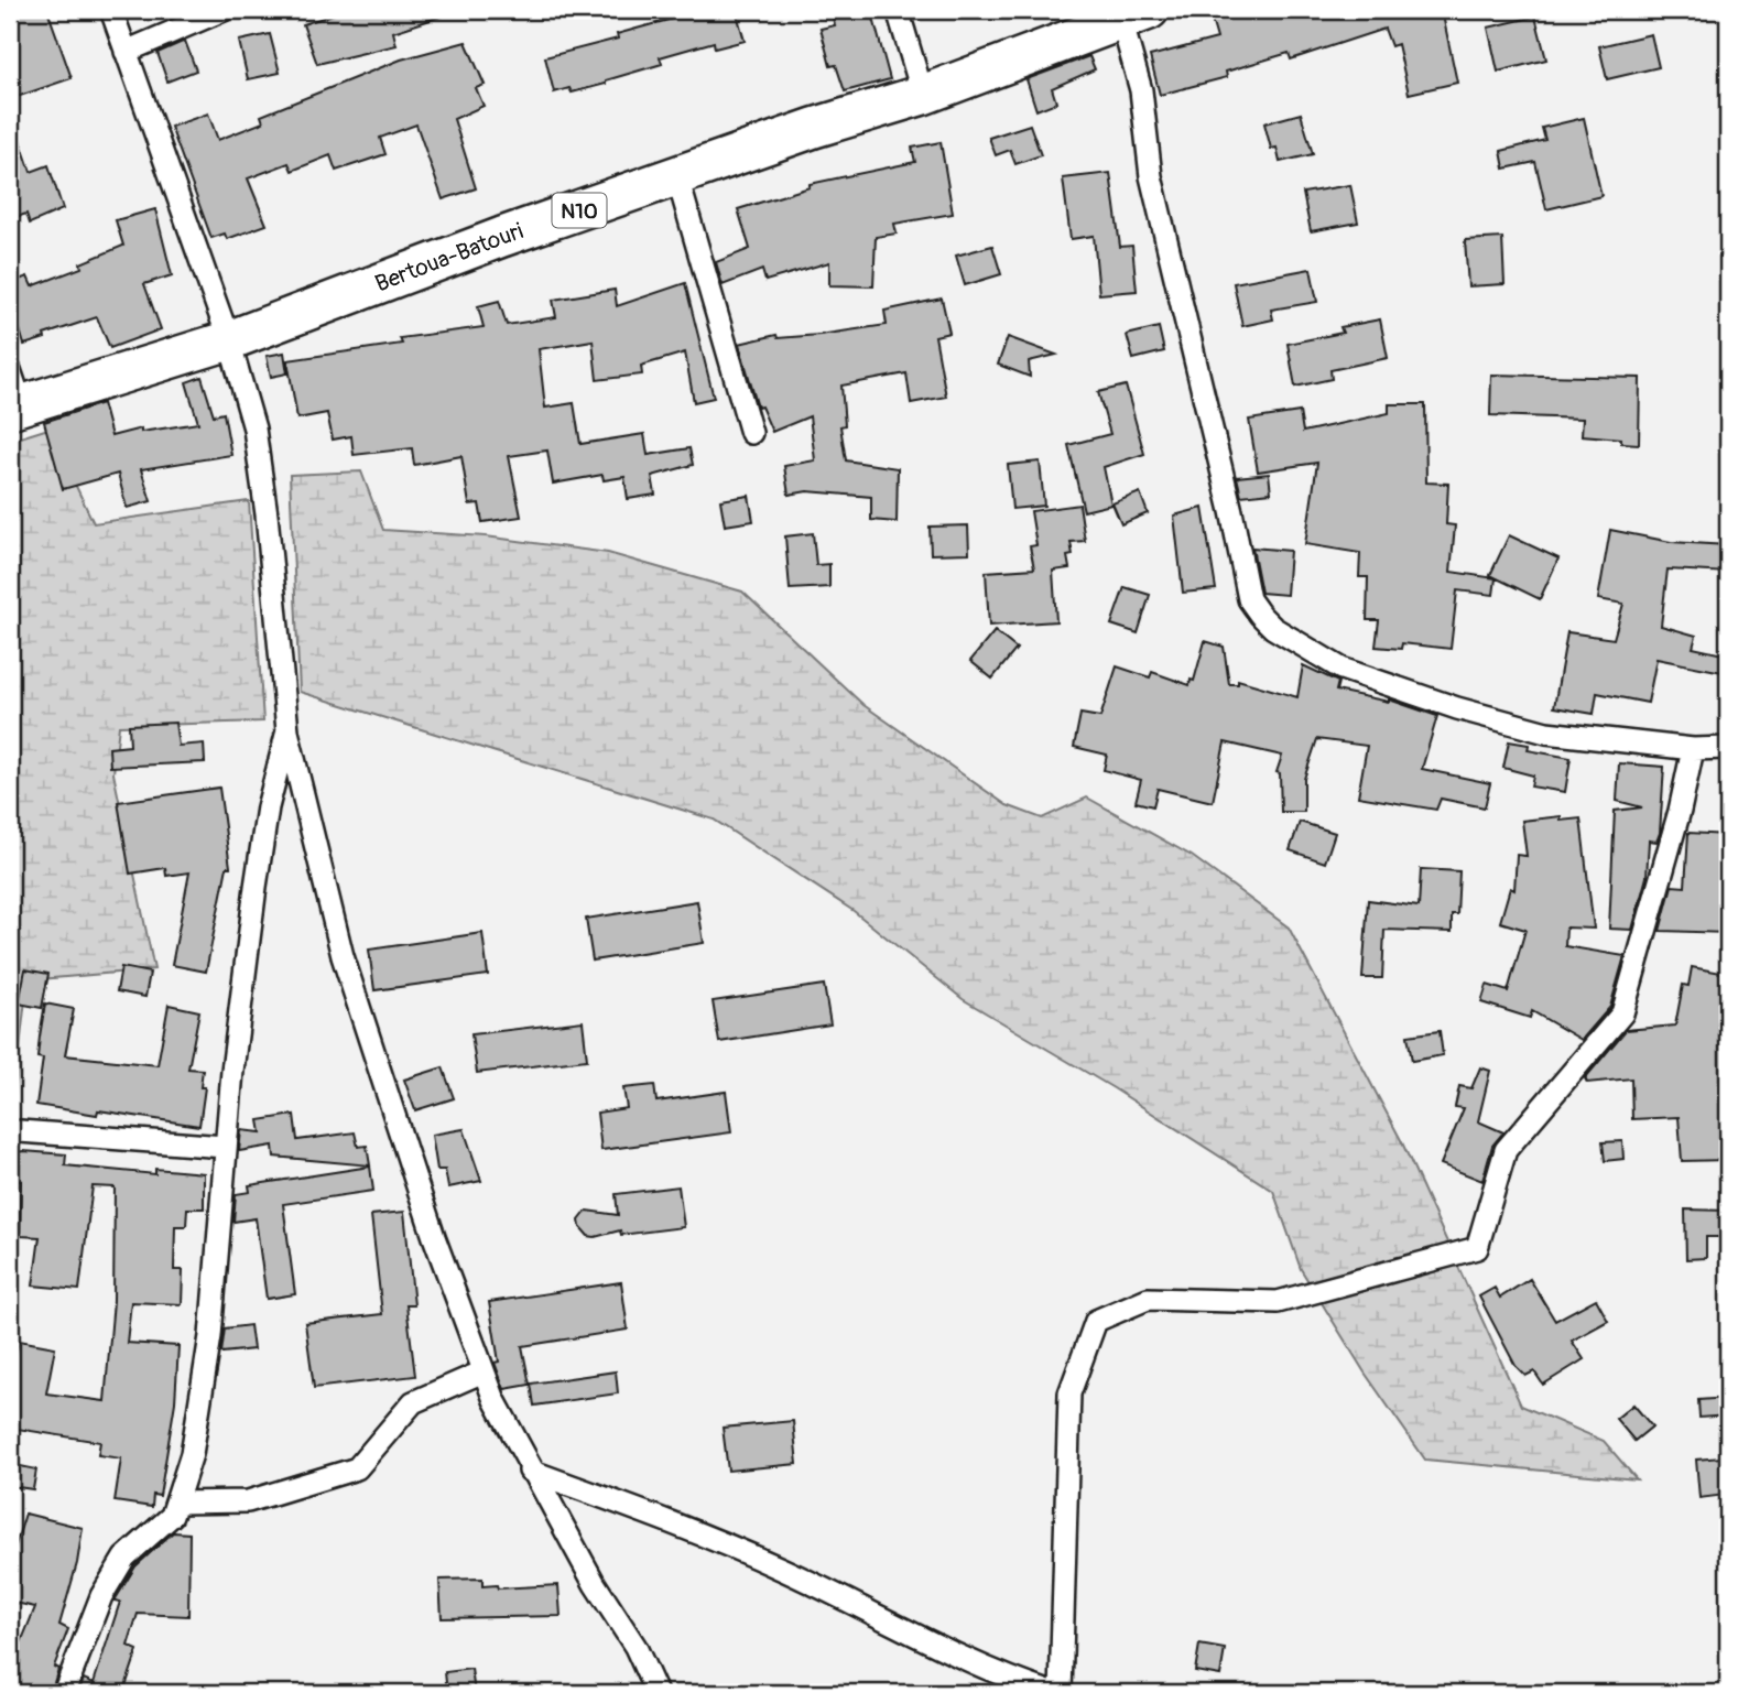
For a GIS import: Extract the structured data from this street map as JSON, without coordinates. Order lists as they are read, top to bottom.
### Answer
{
  "streets": {
    "highway": ["N10", "Bertoua-Batouri"]
  }
}
